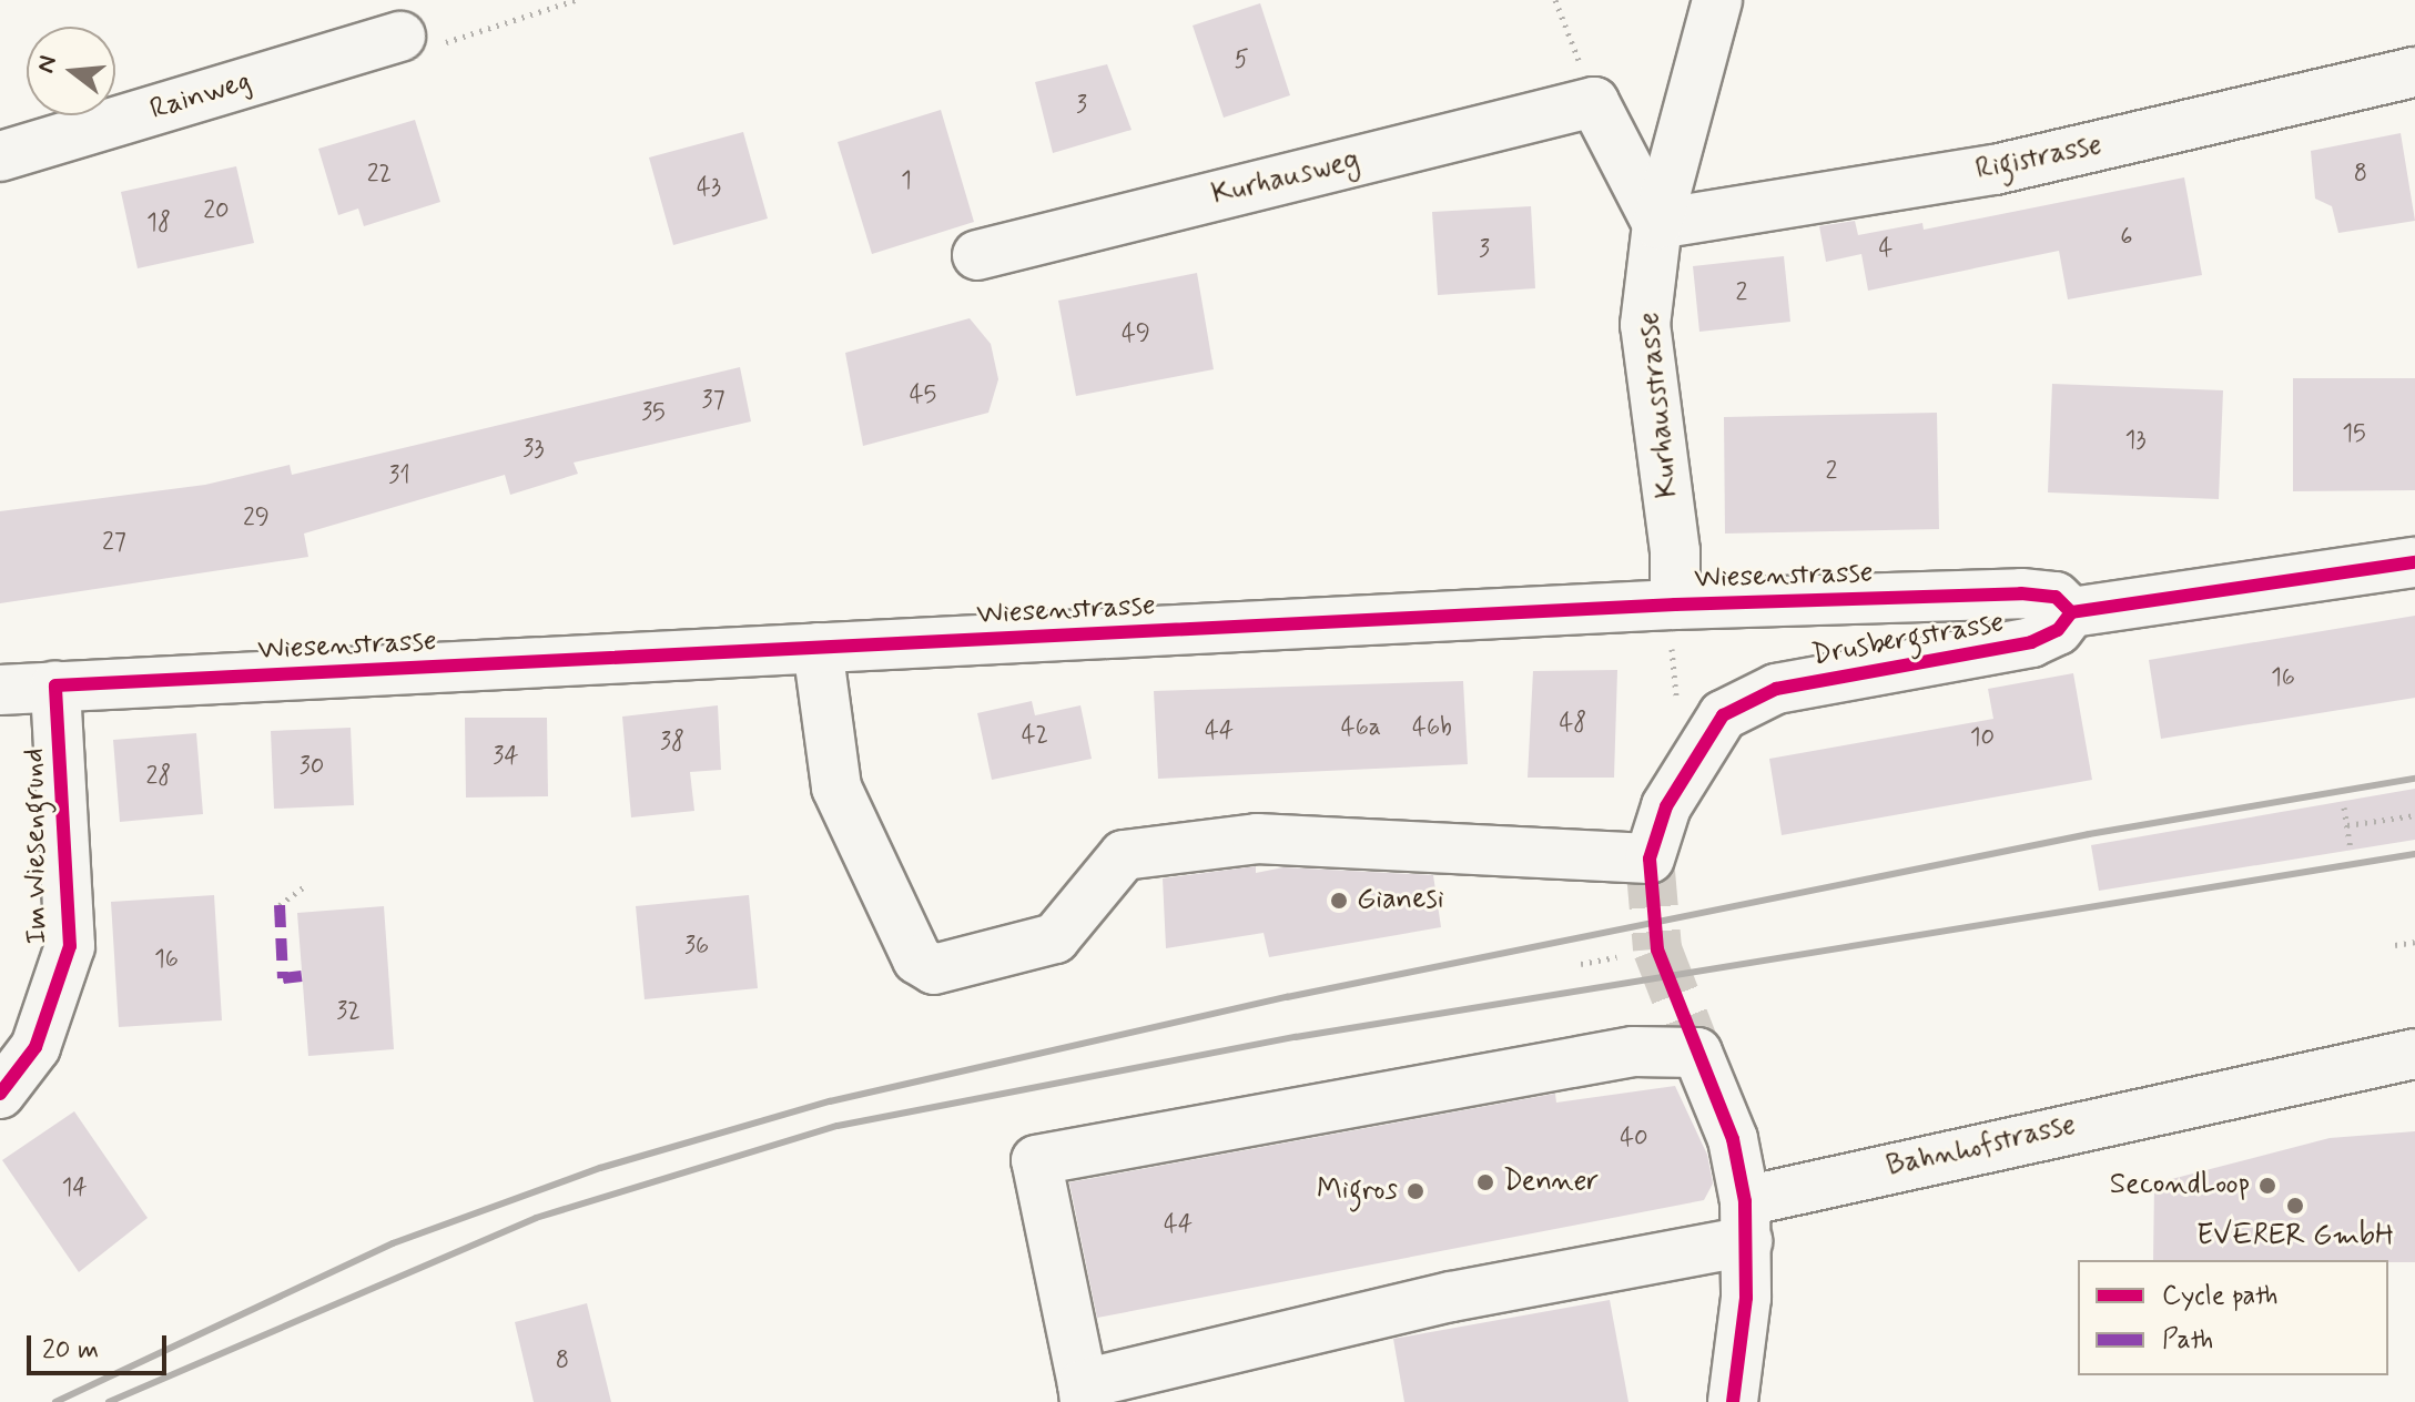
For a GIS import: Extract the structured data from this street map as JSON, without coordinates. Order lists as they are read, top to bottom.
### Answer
{
  "streets": {
    "street": [
      "Rainweg",
      "Rigistrasse",
      "Kurhausweg",
      "Kurhausstrasse",
      "Wiesenstrasse",
      "Drusbergstrasse",
      "Im Wiesengrund",
      "Bahnhofstrasse"
    ]
  },
  "crossings": [
    ["Rigistrasse", "Kurhausstrasse"],
    ["Kurhausstrasse", "Wiesenstrasse"],
    ["Wiesenstrasse", "Drusbergstrasse"],
    ["Wiesenstrasse", "Im Wiesengrund"]
  ],
  "places": [
    "Gianesi",
    "Denner",
    "SecondLoop",
    "Migros",
    "EVERER GmbH"
  ],
  "house_numbers": [
    "5",
    "3",
    "22",
    "8",
    "1",
    "43",
    "20",
    "18",
    "6",
    "4",
    "3",
    "2",
    "49",
    "45",
    "37",
    "35",
    "15",
    "13",
    "33",
    "2",
    "31",
    "29",
    "27",
    "16",
    "48",
    "46a",
    "46b",
    "44",
    "42",
    "10",
    "38",
    "34",
    "30",
    "28",
    "36",
    "16",
    "32",
    "40",
    "14",
    "44",
    "8"
  ],
  "legend": ["Cycle path", "Path"],
  "scale_bar": "20 m",
  "north": "left"
}
